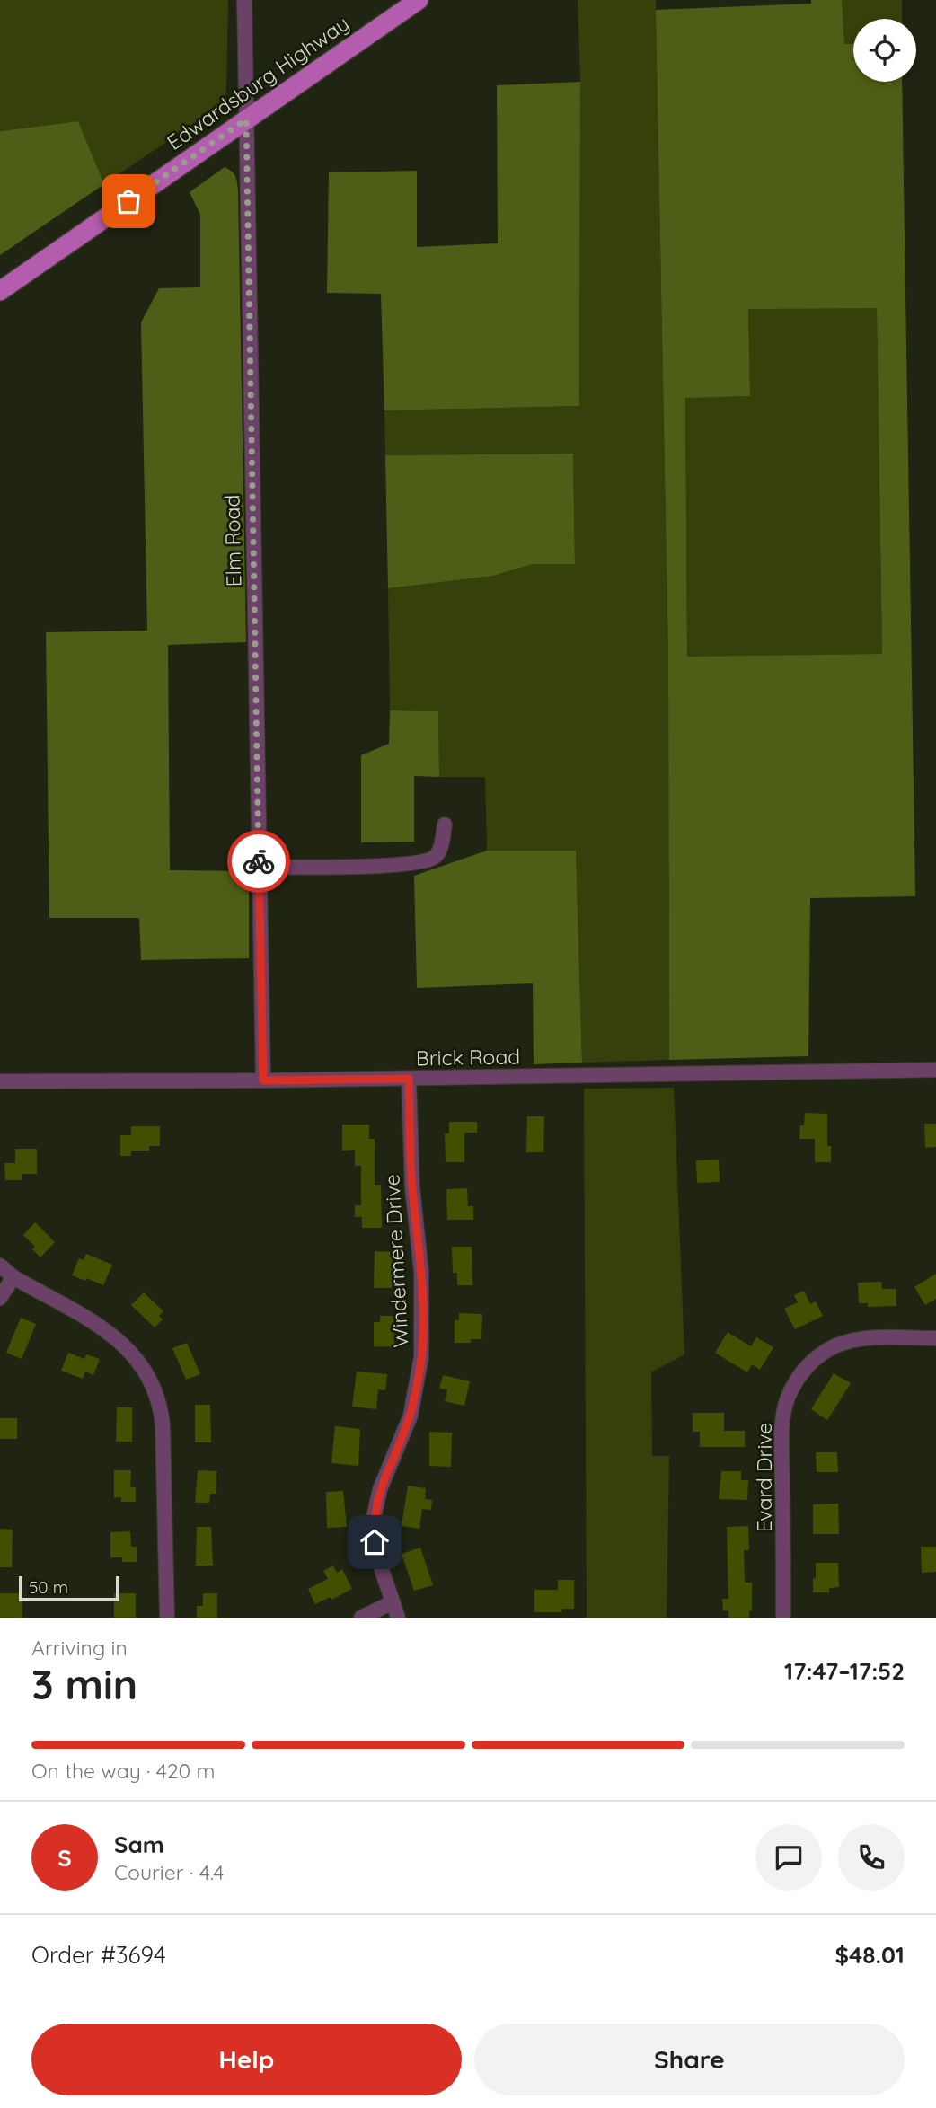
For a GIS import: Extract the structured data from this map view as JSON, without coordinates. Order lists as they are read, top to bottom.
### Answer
{
  "streets": {
    "main road": ["Edwardsburg Highway"],
    "street": [
      "Elm Road",
      "Brick Road",
      "Windermere Drive",
      "Evard Drive"
    ]
  },
  "crossings": [
    ["Edwardsburg Highway", "Elm Road"],
    ["Elm Road", "Brick Road"],
    ["Brick Road", "Windermere Drive"]
  ],
  "scale_bar": "50 m",
  "page": {
    "scale": "50 m",
    "heading": ["3 min", "Arriving in", "17:47–17:52"],
    "panel": [
      "Sam",
      "Courier · 4.4",
      "Order #3694",
      "$48.01"
    ],
    "bar": "On the way · 420 m",
    "round": "S",
    "buttons": ["Help", "Share"]
  }
}
